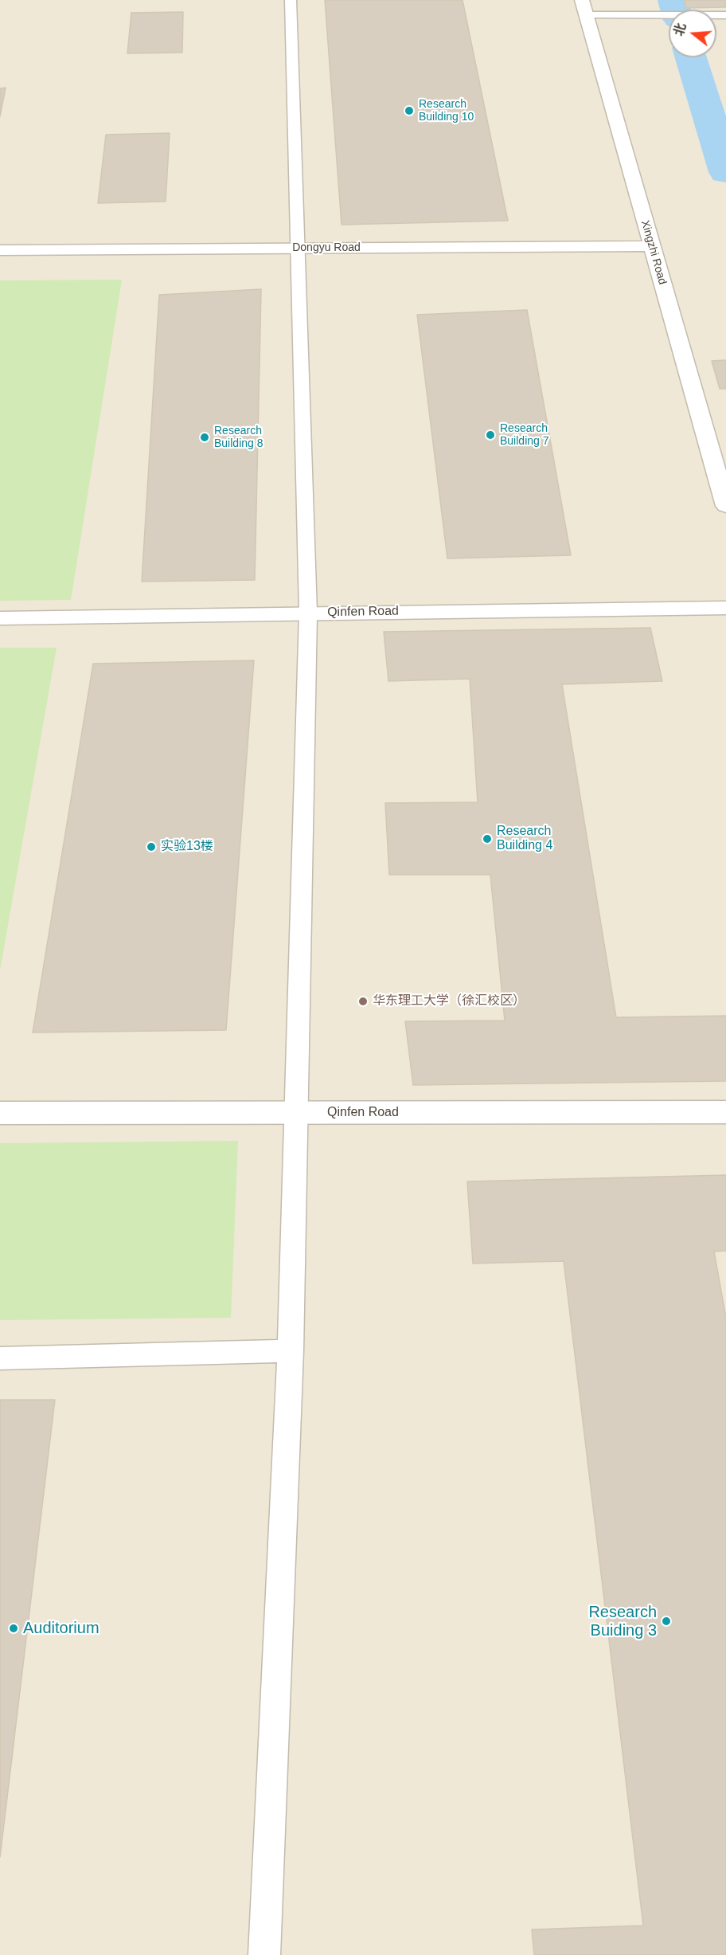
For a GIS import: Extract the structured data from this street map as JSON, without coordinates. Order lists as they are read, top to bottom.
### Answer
{
  "streets": {
    "street": ["Dongyu Road", "Xingzhi Road", "Qinfen Road"]
  },
  "crossings": [
    ["Dongyu Road", "Xingzhi Road"]
  ],
  "places": [
    "Research Building 10",
    "Research Building 7",
    "Research Building 8",
    "Research Building 4",
    "实验13楼",
    "华东理工大学（徐汇校区）",
    "Research Buiding 3",
    "Auditorium"
  ],
  "north": "left"
}
